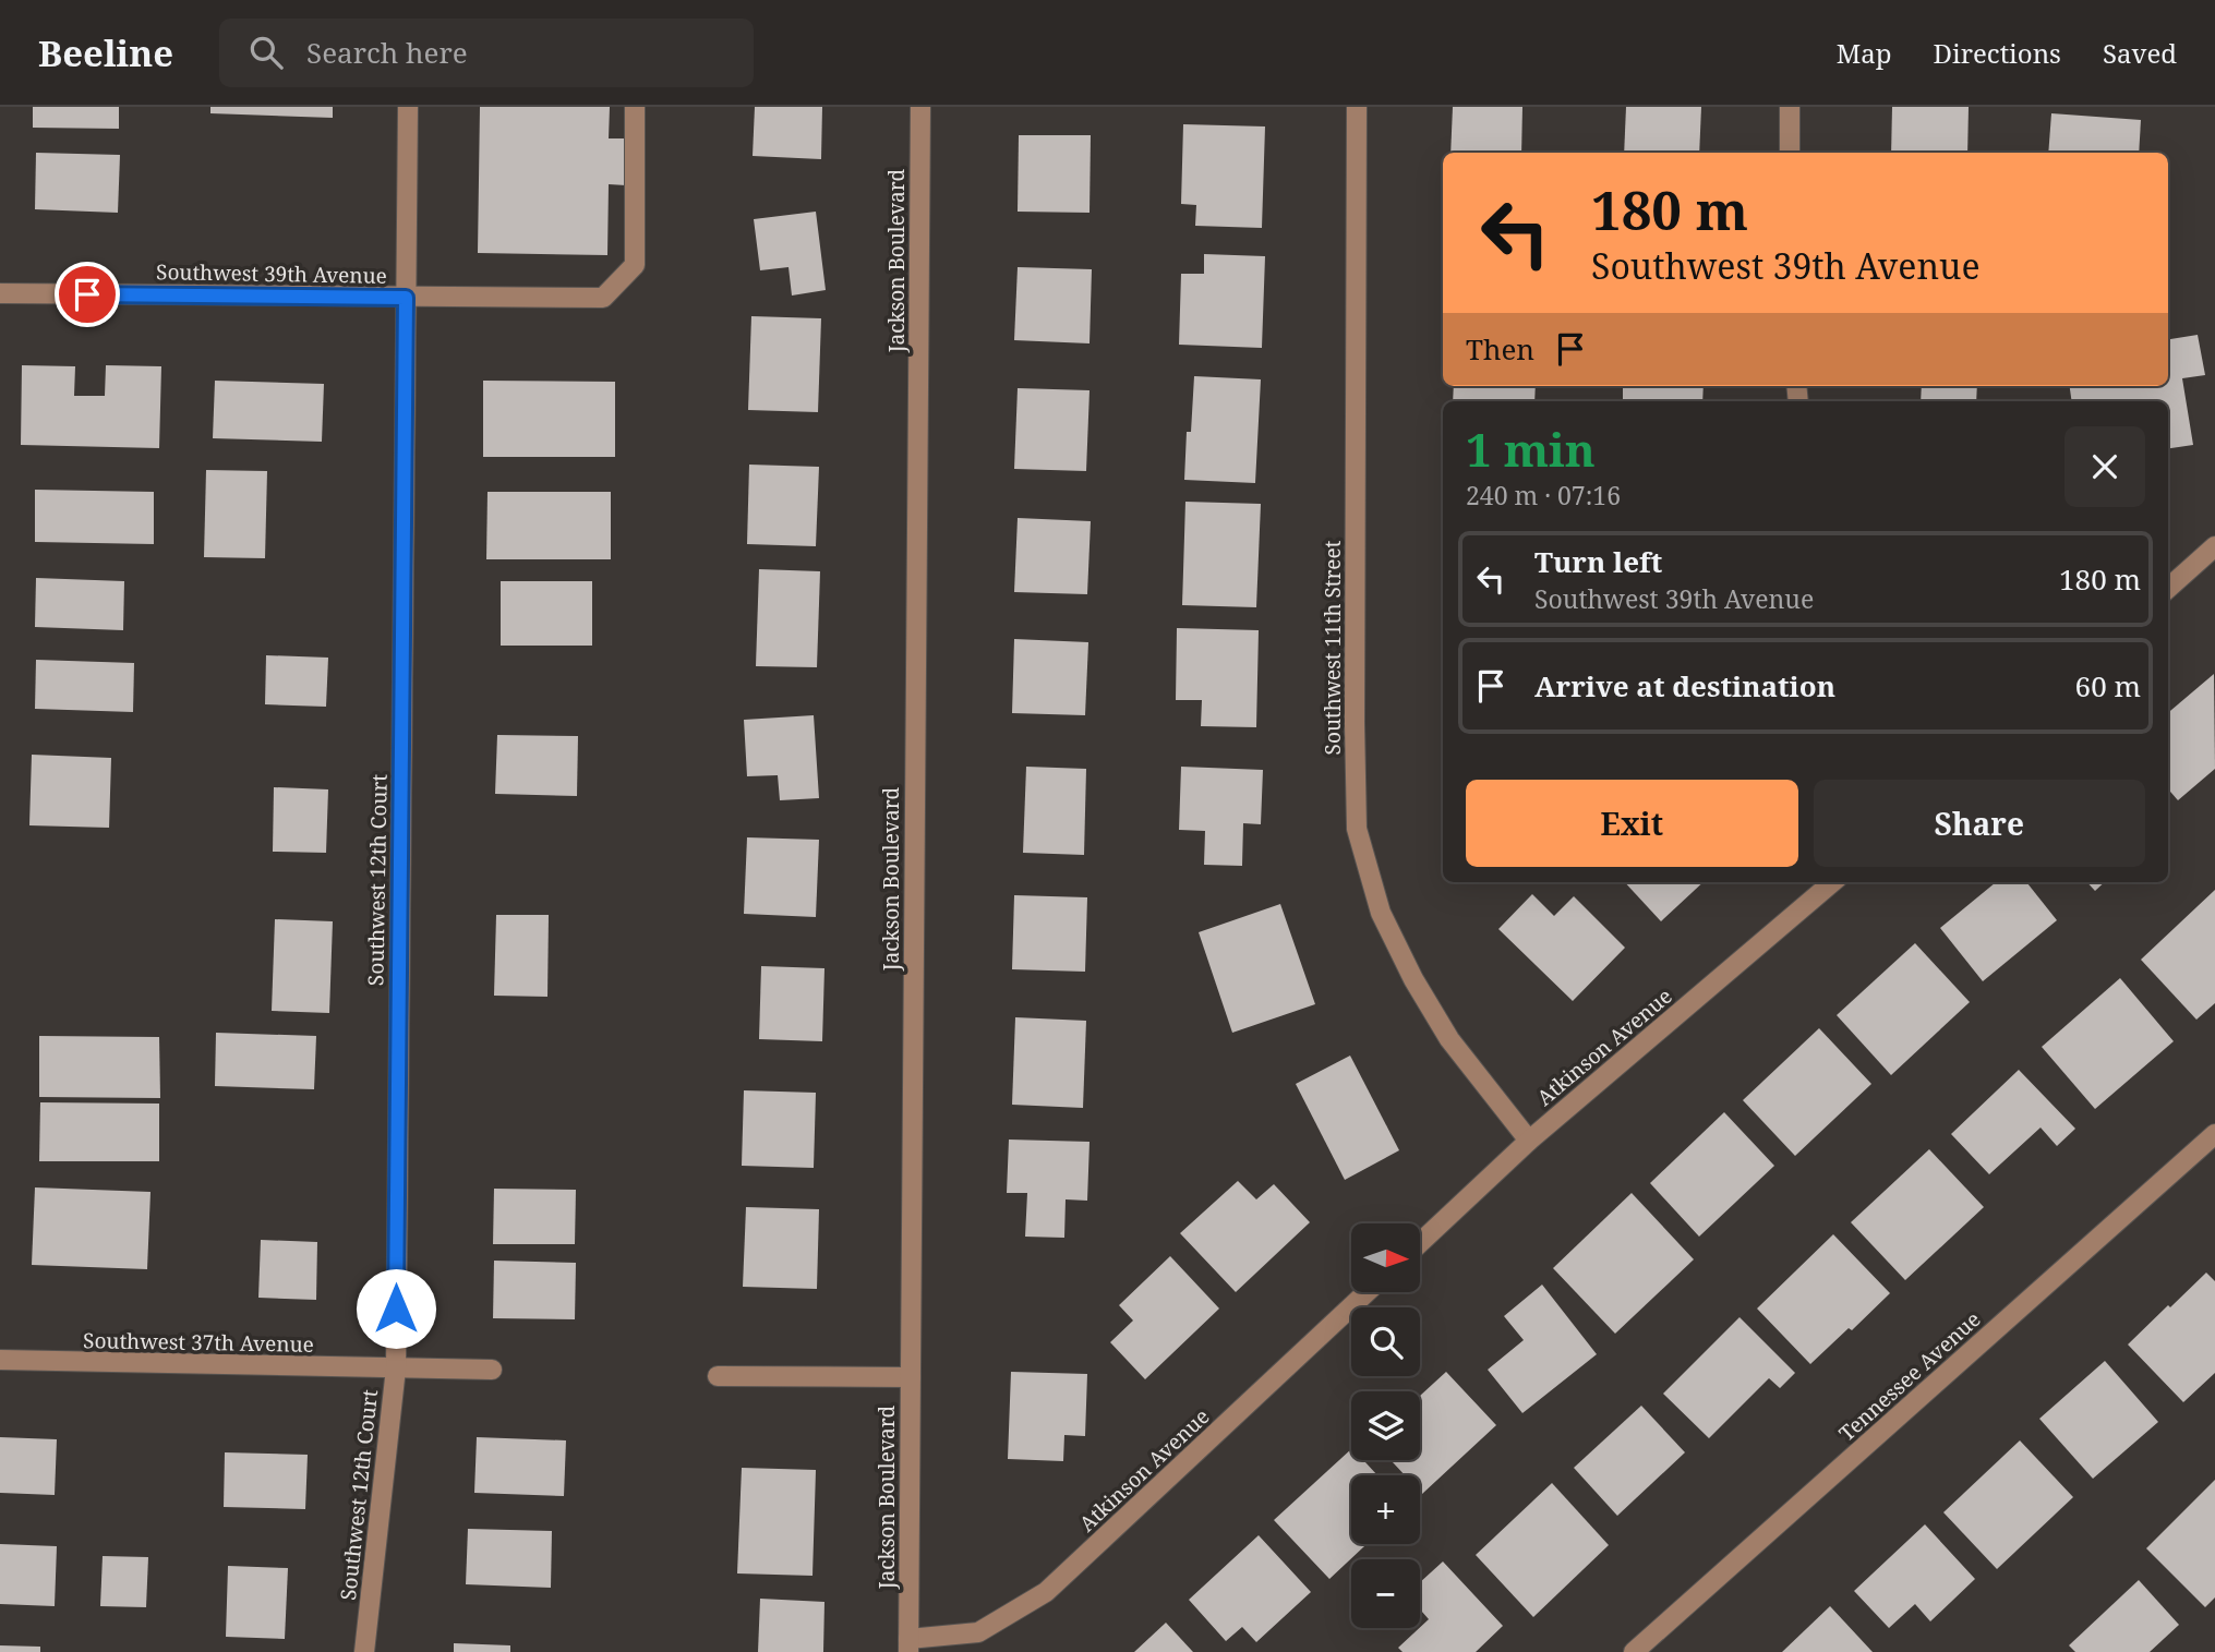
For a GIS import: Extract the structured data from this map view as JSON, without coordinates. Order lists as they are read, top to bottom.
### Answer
{
  "streets": {
    "street": [
      "Jackson Boulevard",
      "Southwest 39th Avenue",
      "Southwest 11th Street",
      "Southwest 12th Court",
      "Atkinson Avenue",
      "Southwest 37th Avenue",
      "Tennessee Avenue"
    ]
  },
  "crossings": [
    ["Jackson Boulevard", "Atkinson Avenue"],
    ["Southwest 39th Avenue", "Southwest 12th Court"],
    ["Southwest 11th Street", "Atkinson Avenue"],
    ["Southwest 12th Court", "Southwest 37th Avenue"]
  ],
  "north": "right",
  "page": {
    "header": "Beeline",
    "search": "Search here",
    "nav": ["Map", "Directions", "Saved"],
    "turn": ["180 m", "Southwest 39th Avenue"],
    "then": "Then",
    "heading": ["1 min", "240 m · 07:16"],
    "list": [
      {
        "name": "Turn left",
        "note": "Southwest 39th Avenue",
        "value": "180 m"
      },
      {
        "name": "Arrive at destination",
        "value": "60 m"
      }
    ],
    "buttons": ["Exit", "Share"],
    "map_buttons": ["+", "−"]
  }
}
